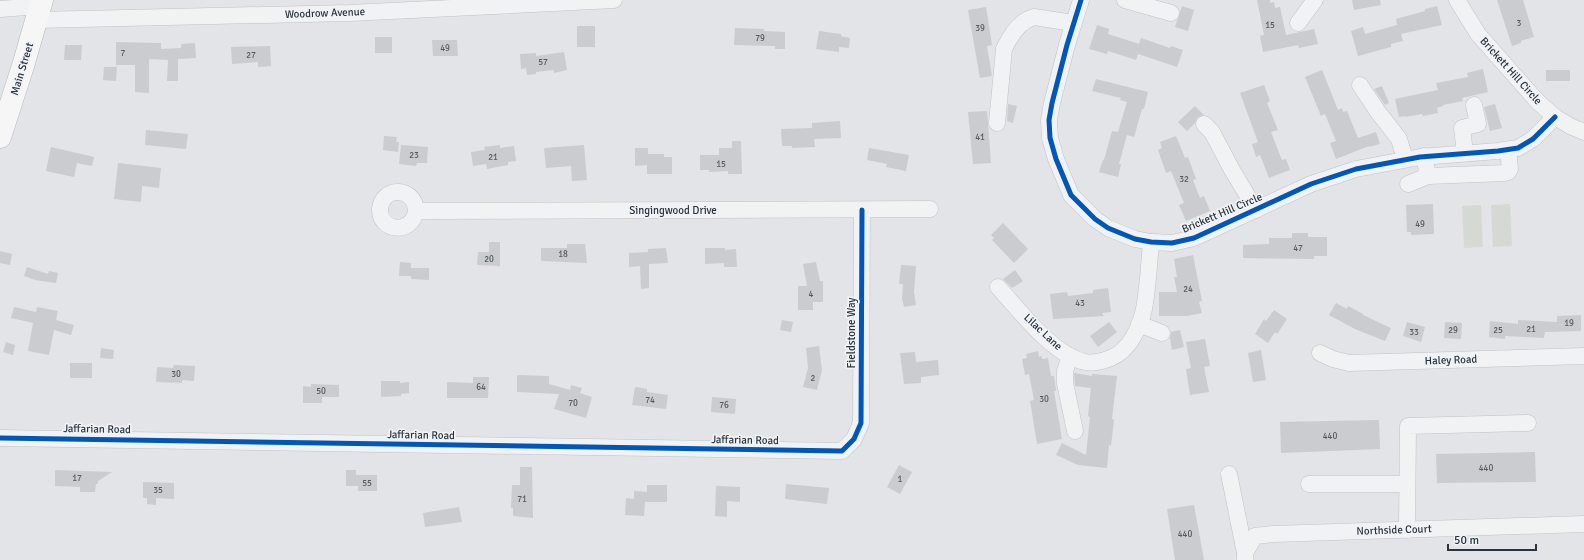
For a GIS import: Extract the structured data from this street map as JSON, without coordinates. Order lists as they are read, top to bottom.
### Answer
{
  "streets": {
    "highway": ["Main Street"],
    "street": [
      "Woodrow Avenue",
      "Brickett Hill Circle",
      "Singingwood Drive",
      "Lilac Lane",
      "Fieldstone Way",
      "Haley Road",
      "Jaffarian Road",
      "Northside Court"
    ]
  },
  "crossings": [
    ["Woodrow Avenue", "Main Street"],
    ["Brickett Hill Circle", "Lilac Lane"],
    ["Singingwood Drive", "Fieldstone Way"],
    ["Fieldstone Way", "Jaffarian Road"]
  ],
  "house_numbers": [
    "3",
    "15",
    "39",
    "79",
    "49",
    "7",
    "27",
    "57",
    "41",
    "23",
    "21",
    "15",
    "32",
    "49",
    "47",
    "18",
    "20",
    "24",
    "4",
    "43",
    "19",
    "21",
    "29",
    "25",
    "33",
    "30",
    "2",
    "64",
    "50",
    "30",
    "74",
    "70",
    "76",
    "440",
    "440",
    "17",
    "1",
    "55",
    "35",
    "71",
    "440"
  ],
  "scale_bar": "50 m"
}
